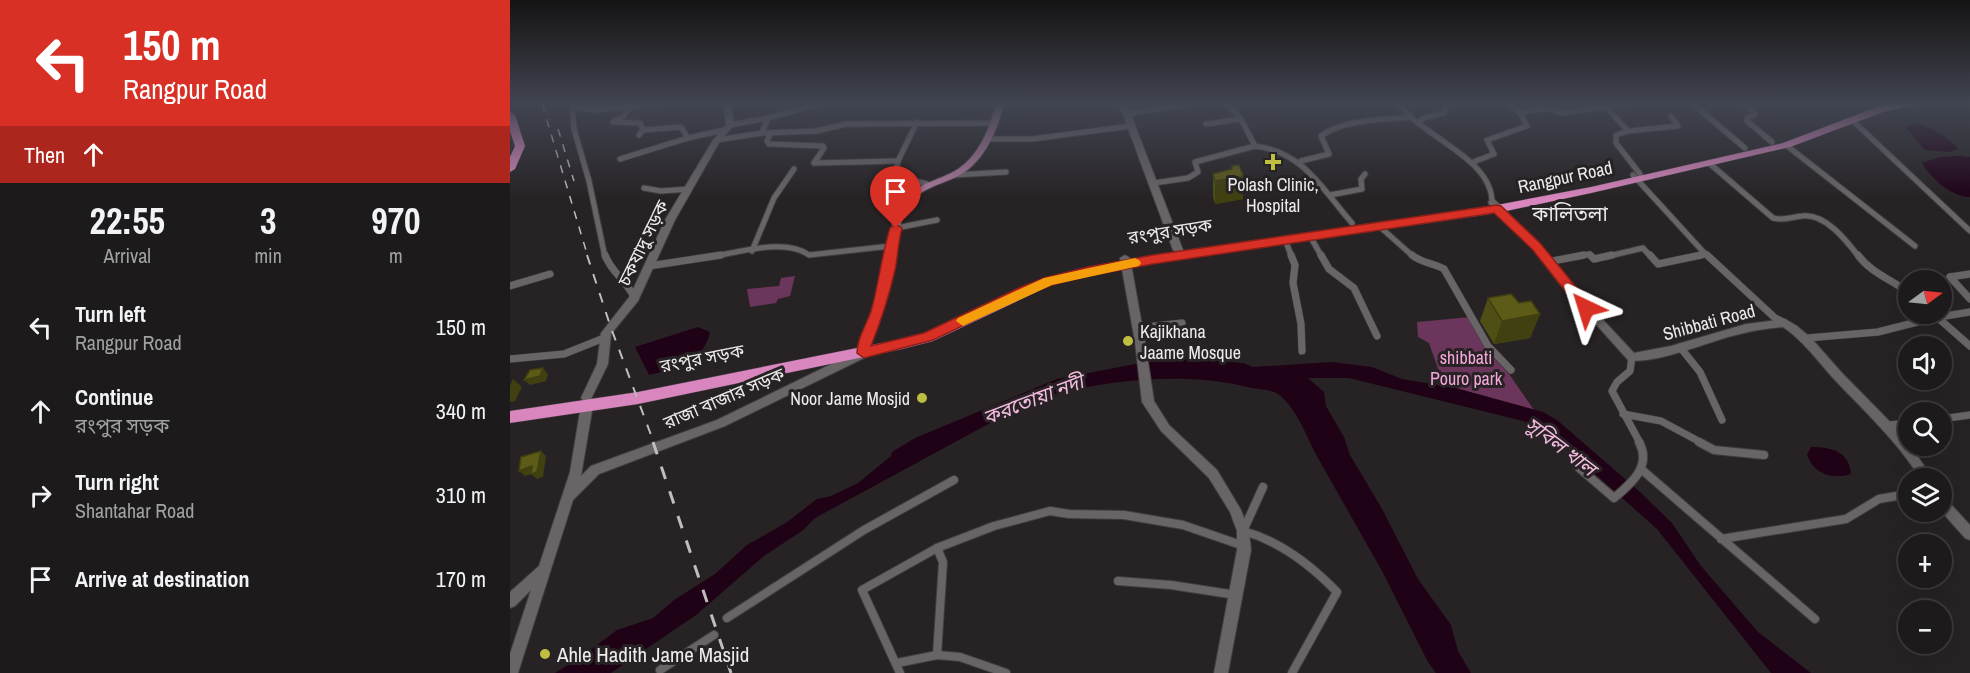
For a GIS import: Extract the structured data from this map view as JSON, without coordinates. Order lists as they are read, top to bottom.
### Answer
{
  "streets": {
    "highway": ["Rangpur Road", "রংপুর সড়ক"],
    "street": ["চকযাদু সড়ক", "Shibbati Road", "রাজা বাজার সড়ক"]
  },
  "crossings": [
    ["Rangpur Road", "রংপুর সড়ক"],
    ["রংপুর সড়ক", "রাজা বাজার সড়ক"]
  ],
  "districts": ["কালিতলা"],
  "water": ["করতোয়া নদী", "সুবিল খাল"],
  "parks": ["shibbati Pouro park"],
  "places": {
    "health": ["Polash Clinic, Hospital"],
    "other": ["Kajikhana Jaame Mosque", "Noor Jame Mosjid", "Ahle Hadith Jame Masjid"]
  },
  "north": "right",
  "page": {
    "turn": ["150 m", "Rangpur Road"],
    "then": "Then",
    "eta": [
      "22:55",
      "Arrival",
      "3",
      "min",
      "970",
      "m"
    ],
    "map_buttons": ["+", "−"],
    "list": [
      {
        "name": "Turn left",
        "note": "Rangpur Road",
        "value": "150 m"
      },
      {
        "name": "Continue",
        "note": "রংপুর সড়ক",
        "value": "340 m"
      },
      {
        "name": "Turn right",
        "note": "Shantahar Road",
        "value": "310 m"
      },
      {
        "name": "Arrive at destination",
        "value": "170 m"
      }
    ]
  }
}
